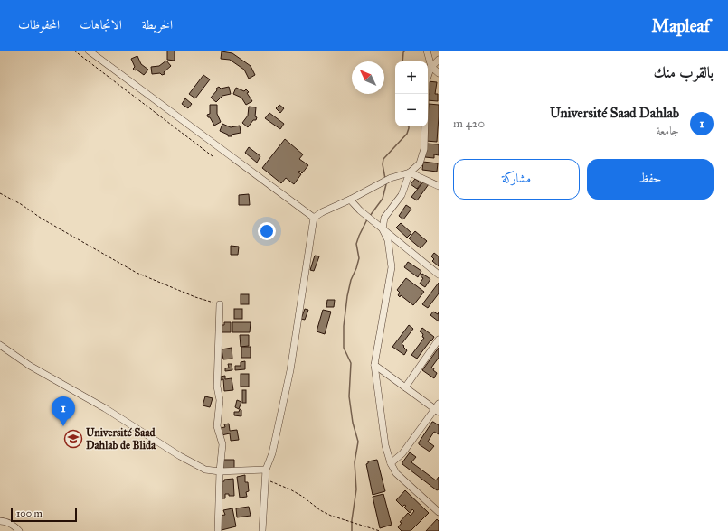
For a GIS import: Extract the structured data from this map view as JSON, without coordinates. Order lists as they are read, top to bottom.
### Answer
{
  "places": {
    "school or university": ["Université Saad Dahlab de Blida"]
  },
  "scale_bar": "100 m",
  "north": "top left",
  "page": {
    "header": "Mapleaf",
    "nav": ["الخريطة", "الاتجاهات", "المحفوظات"],
    "heading": "بالقرب منك",
    "map_buttons": ["+", "−"],
    "list": [
      {
        "mark": "1",
        "name": "Université Saad Dahlab",
        "note": "جامعة",
        "value": "420 m"
      }
    ],
    "buttons": ["حفظ", "مشاركة"],
    "pins": "1",
    "scale": "100 m"
  }
}
